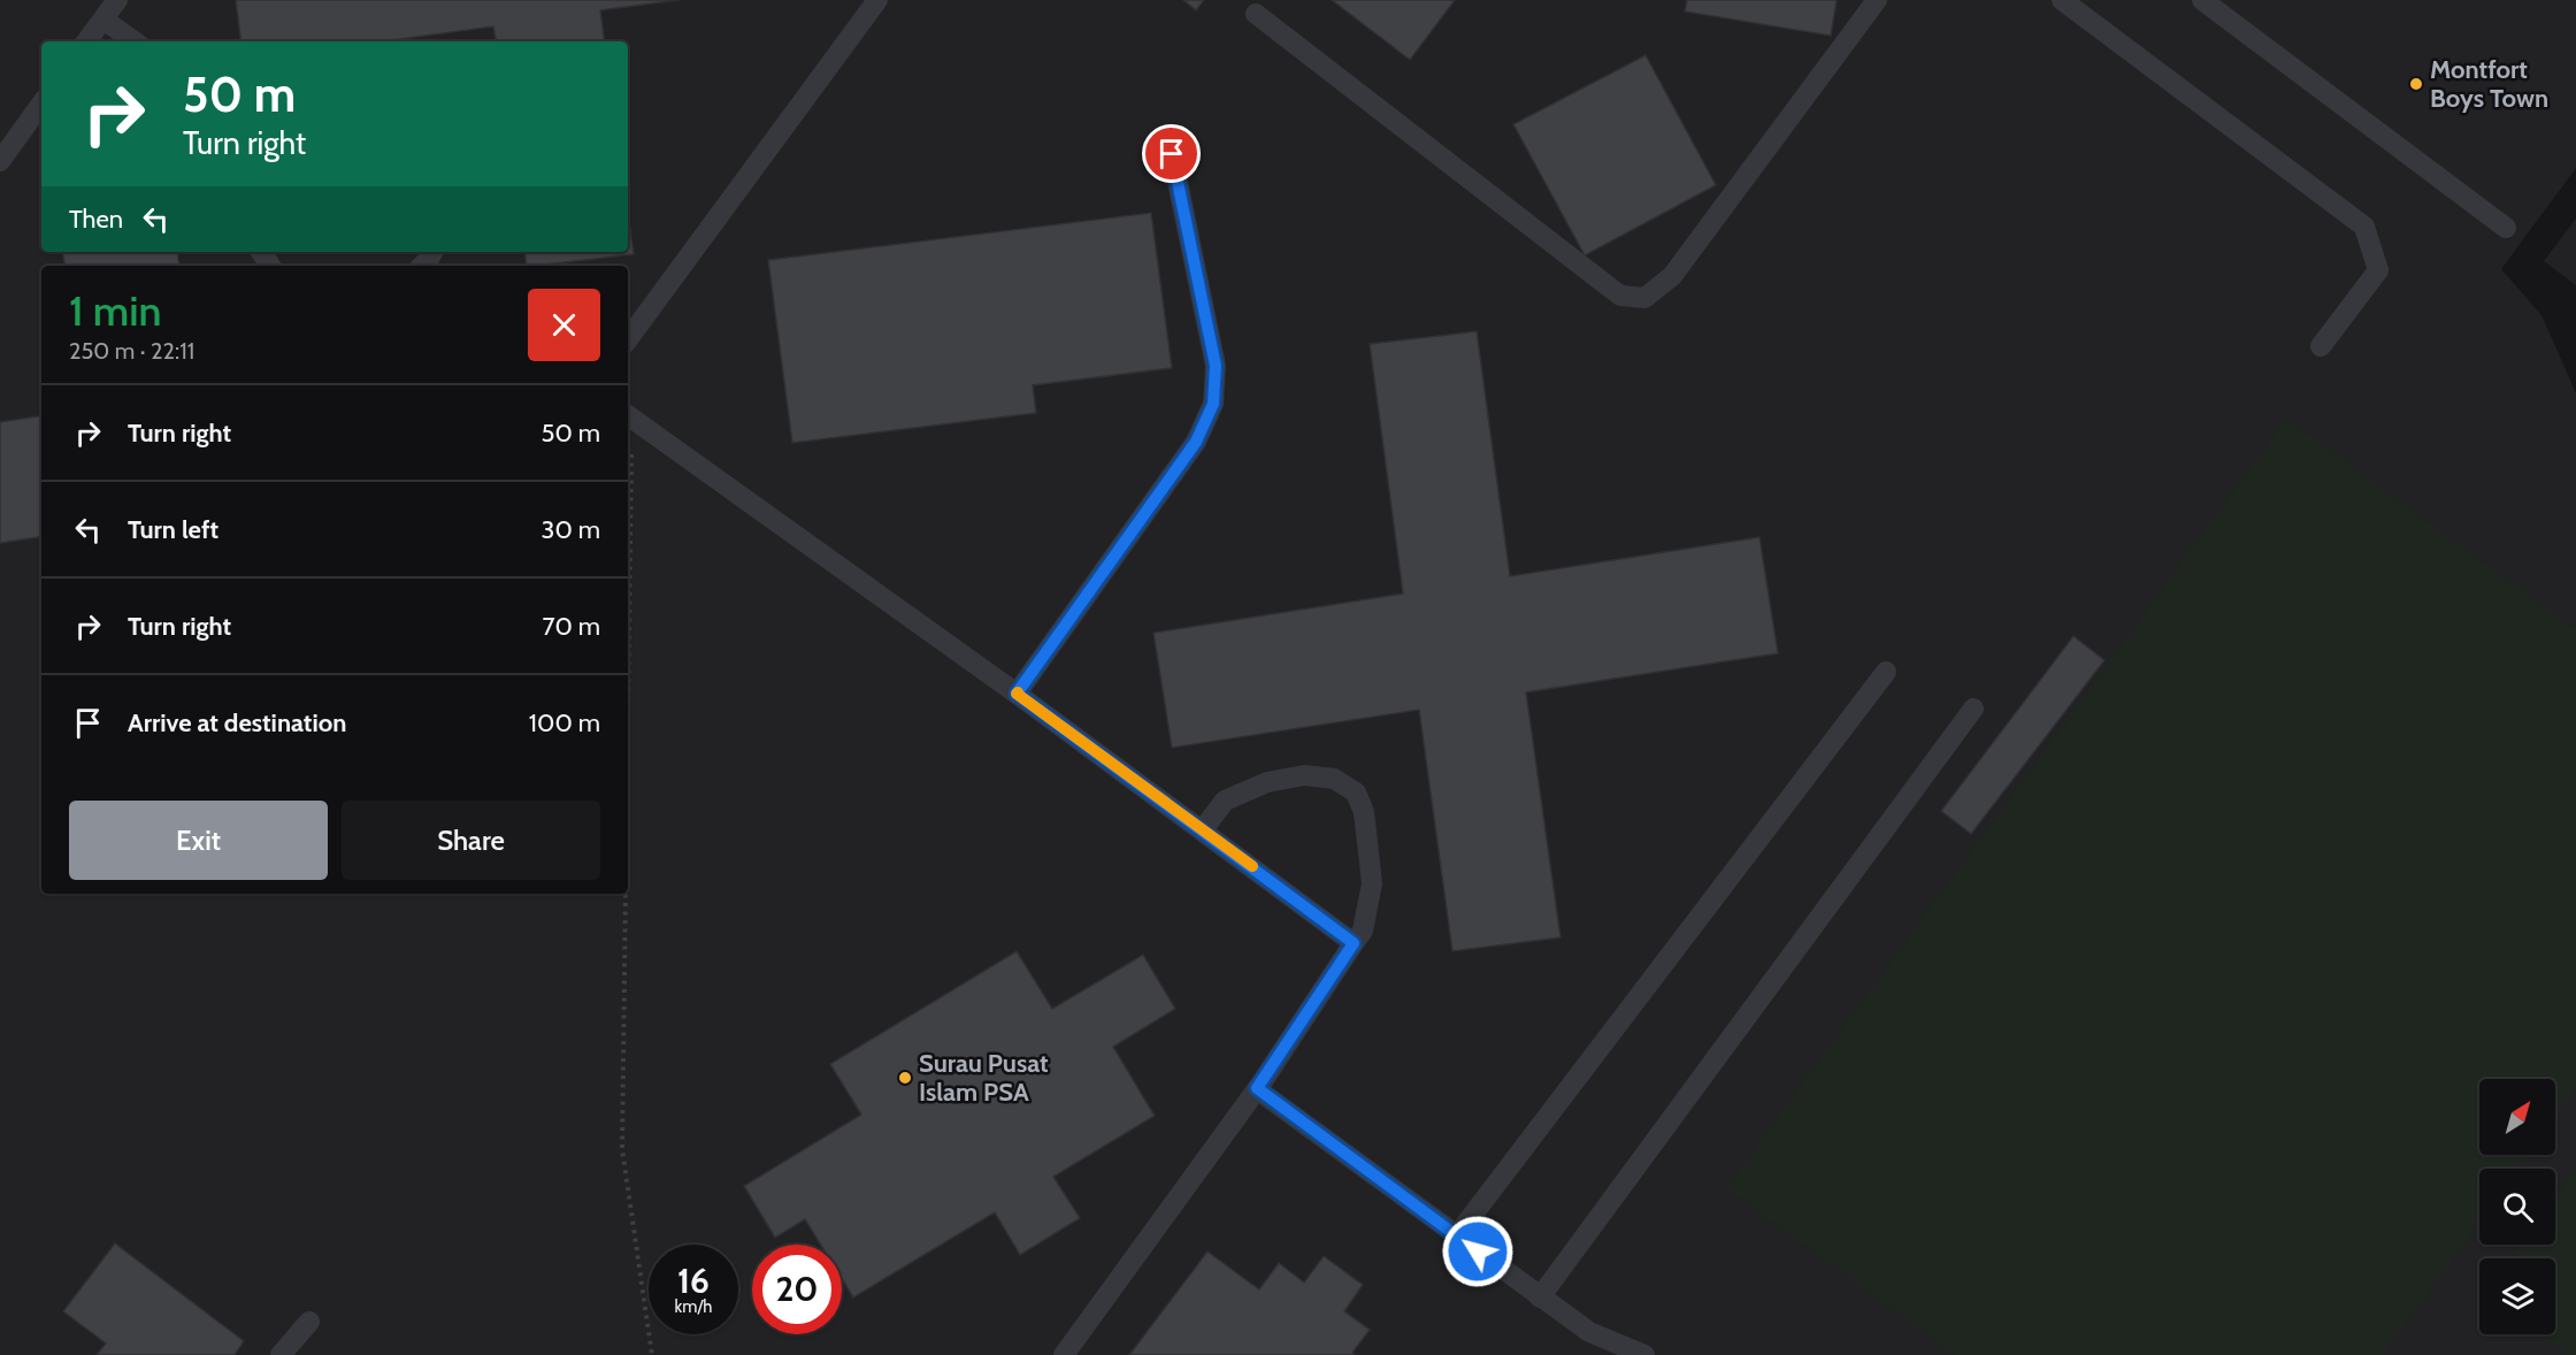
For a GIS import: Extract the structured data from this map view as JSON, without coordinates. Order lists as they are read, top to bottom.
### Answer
{
  "places": ["Montfort Boys Town", "Surau Pusat Islam PSA"],
  "north": "top right",
  "page": {
    "turn": ["50 m", "Turn right"],
    "then": "Then",
    "heading": ["1 min", "250 m · 22:11"],
    "list": [
      {
        "name": "Turn right",
        "value": "50 m"
      },
      {
        "name": "Turn left",
        "value": "30 m"
      },
      {
        "name": "Turn right",
        "value": "70 m"
      },
      {
        "name": "Arrive at destination",
        "value": "100 m"
      }
    ],
    "buttons": ["Exit", "Share"],
    "speed": "16 km/h",
    "limit": "20"
  }
}
